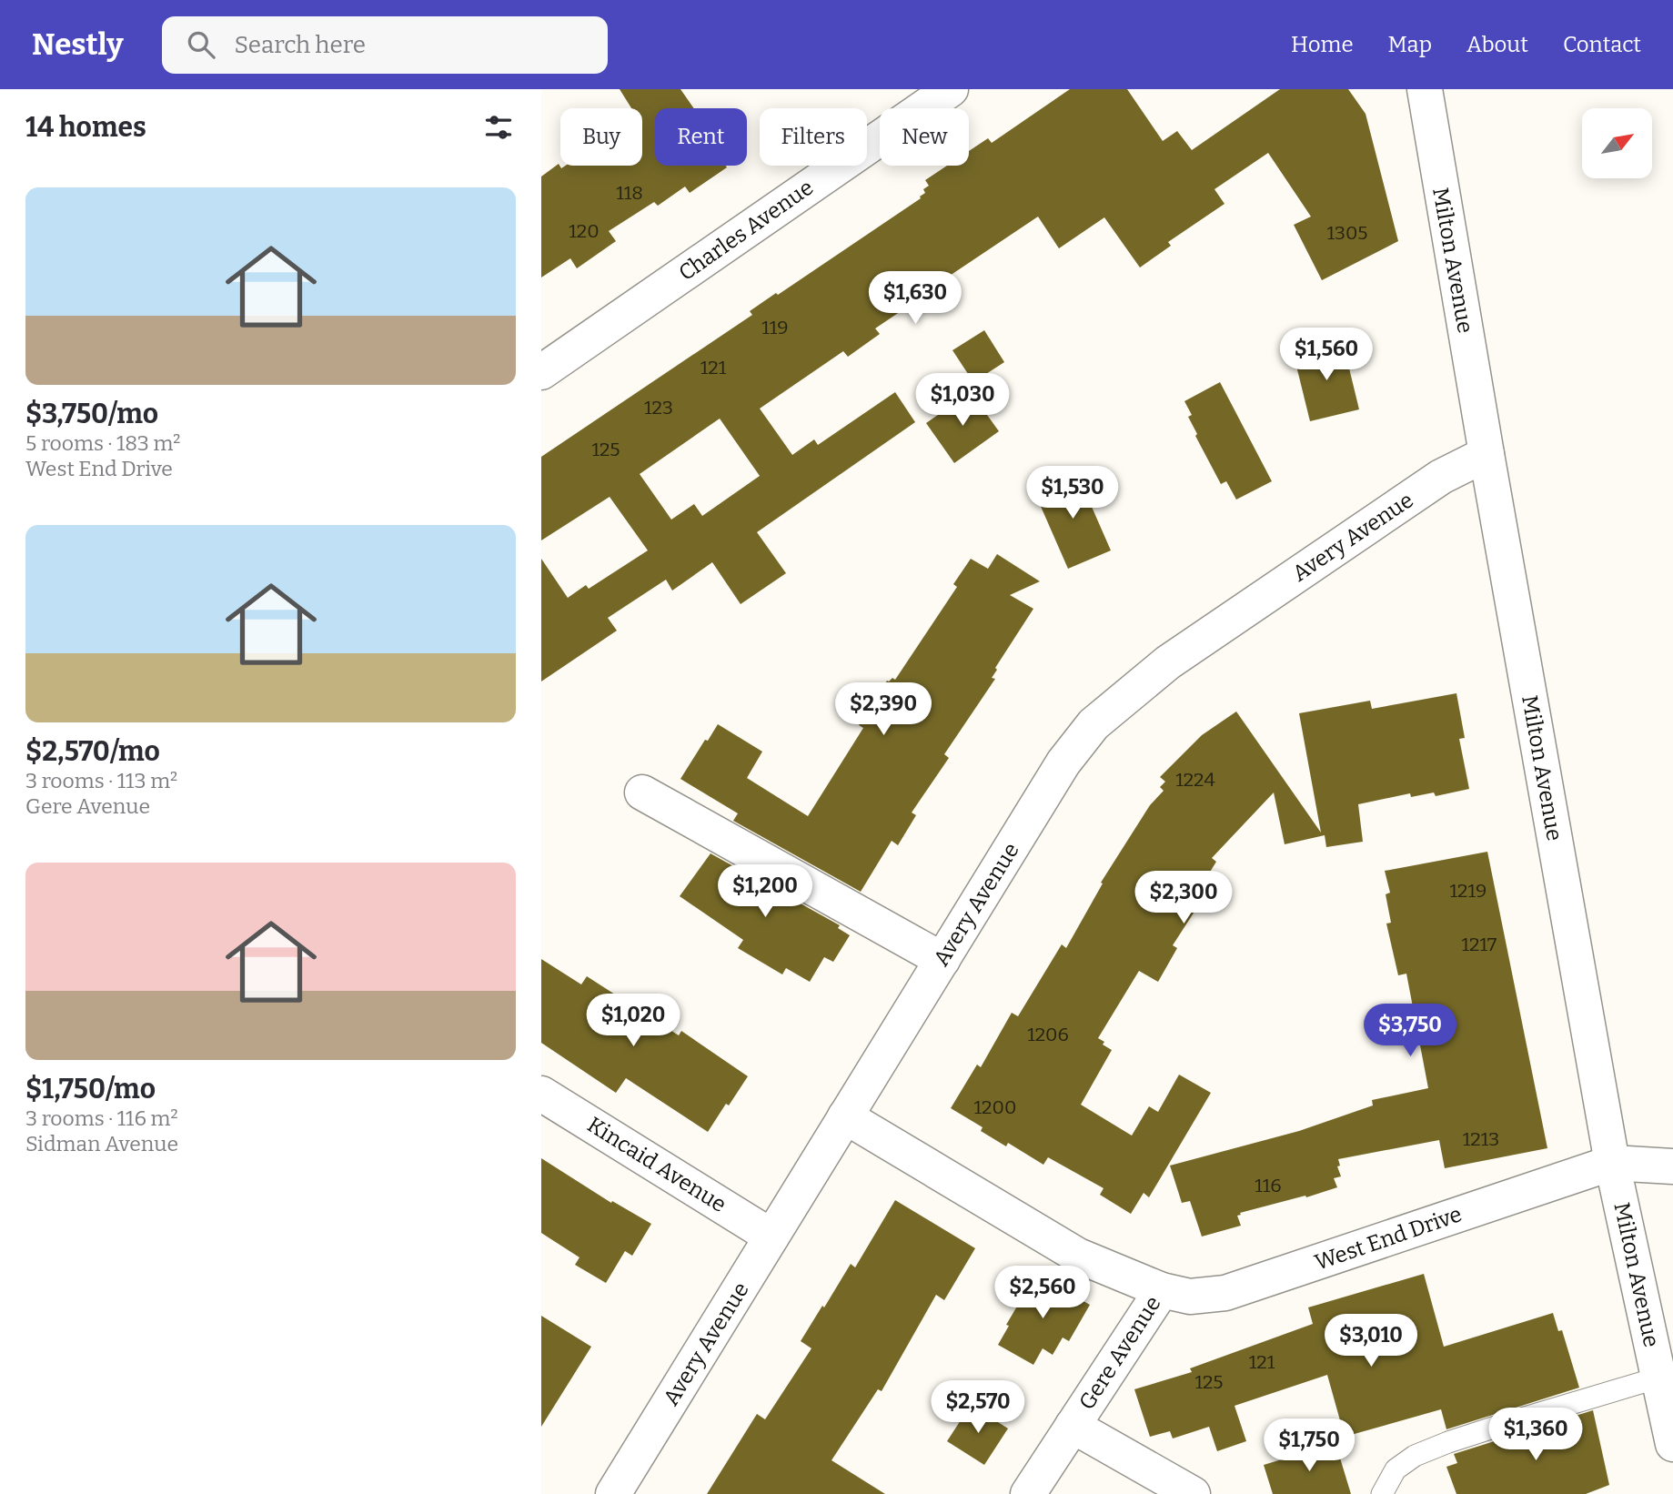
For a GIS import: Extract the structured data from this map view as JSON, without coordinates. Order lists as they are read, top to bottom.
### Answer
{
  "streets": {
    "street": [
      "Charles Avenue",
      "Milton Avenue",
      "Avery Avenue",
      "Kincaid Avenue",
      "West End Drive",
      "Gere Avenue"
    ]
  },
  "crossings": [
    ["Milton Avenue", "Avery Avenue"],
    ["Milton Avenue", "West End Drive"],
    ["Avery Avenue", "Kincaid Avenue"],
    ["Avery Avenue", "Gere Avenue"],
    ["West End Drive", "Gere Avenue"]
  ],
  "house_numbers": [
    "118",
    "120",
    "1305",
    "119",
    "121",
    "123",
    "125",
    "1224",
    "1219",
    "1217",
    "1206",
    "1200",
    "1213",
    "116",
    "121",
    "125"
  ],
  "north": "top right",
  "page": {
    "header": "Nestly",
    "search": "Search here",
    "nav": [
      "Home",
      "Map",
      "About",
      "Contact"
    ],
    "heading": "14 homes",
    "chip": [
      "Buy",
      "Rent",
      "Filters",
      "New"
    ],
    "list": [
      {
        "name": "$3,750/mo",
        "note": "5 rooms · 183 m² · West End Drive"
      },
      {
        "name": "$2,570/mo",
        "note": "3 rooms · 113 m² · Gere Avenue"
      },
      {
        "name": "$1,750/mo",
        "note": "3 rooms · 116 m² · Sidman Avenue"
      }
    ],
    "price": [
      "$1,630",
      "$1,560",
      "$1,030",
      "$1,530",
      "$2,390",
      "$1,200",
      "$2,300",
      "$1,020",
      "$3,750",
      "$2,560",
      "$3,010",
      "$2,570",
      "$1,360",
      "$1,750"
    ]
  }
}
